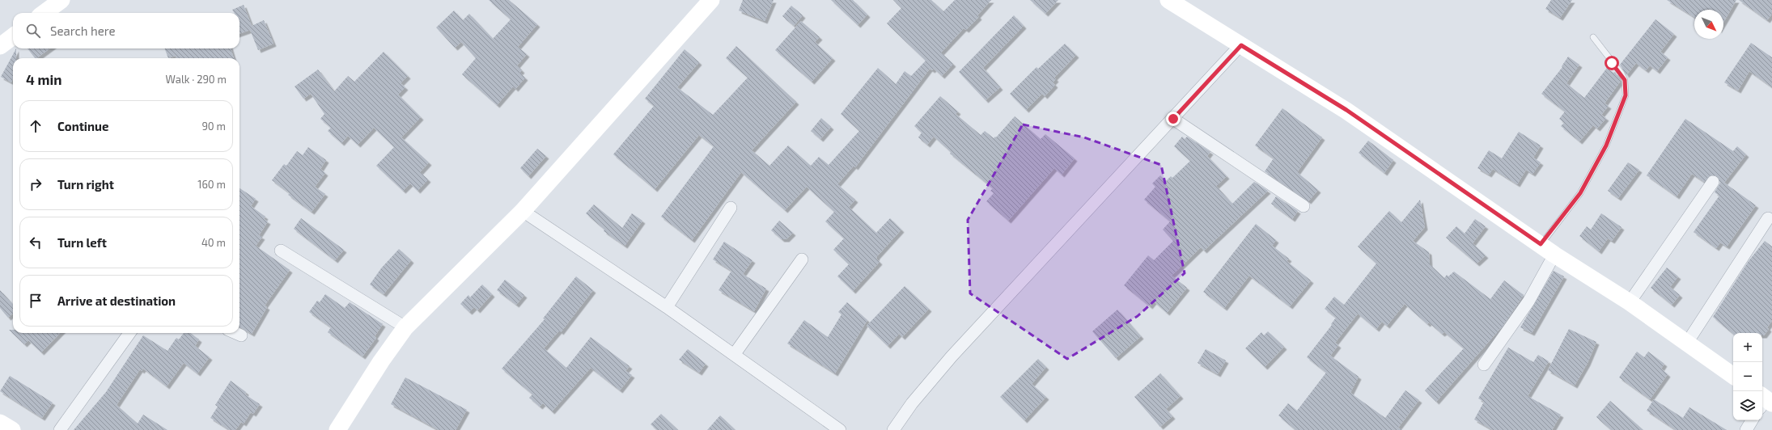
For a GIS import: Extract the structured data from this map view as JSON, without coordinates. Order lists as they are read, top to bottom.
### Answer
{
  "north": "bottom right",
  "page": {
    "search": "Search here",
    "heading": ["4 min", "Walk · 290 m"],
    "list": [
      ["Continue", "90 m"],
      ["Turn right", "160 m"],
      ["Turn left", "40 m"],
      "Arrive at destination"
    ],
    "map_buttons": ["+", "−"]
  }
}
